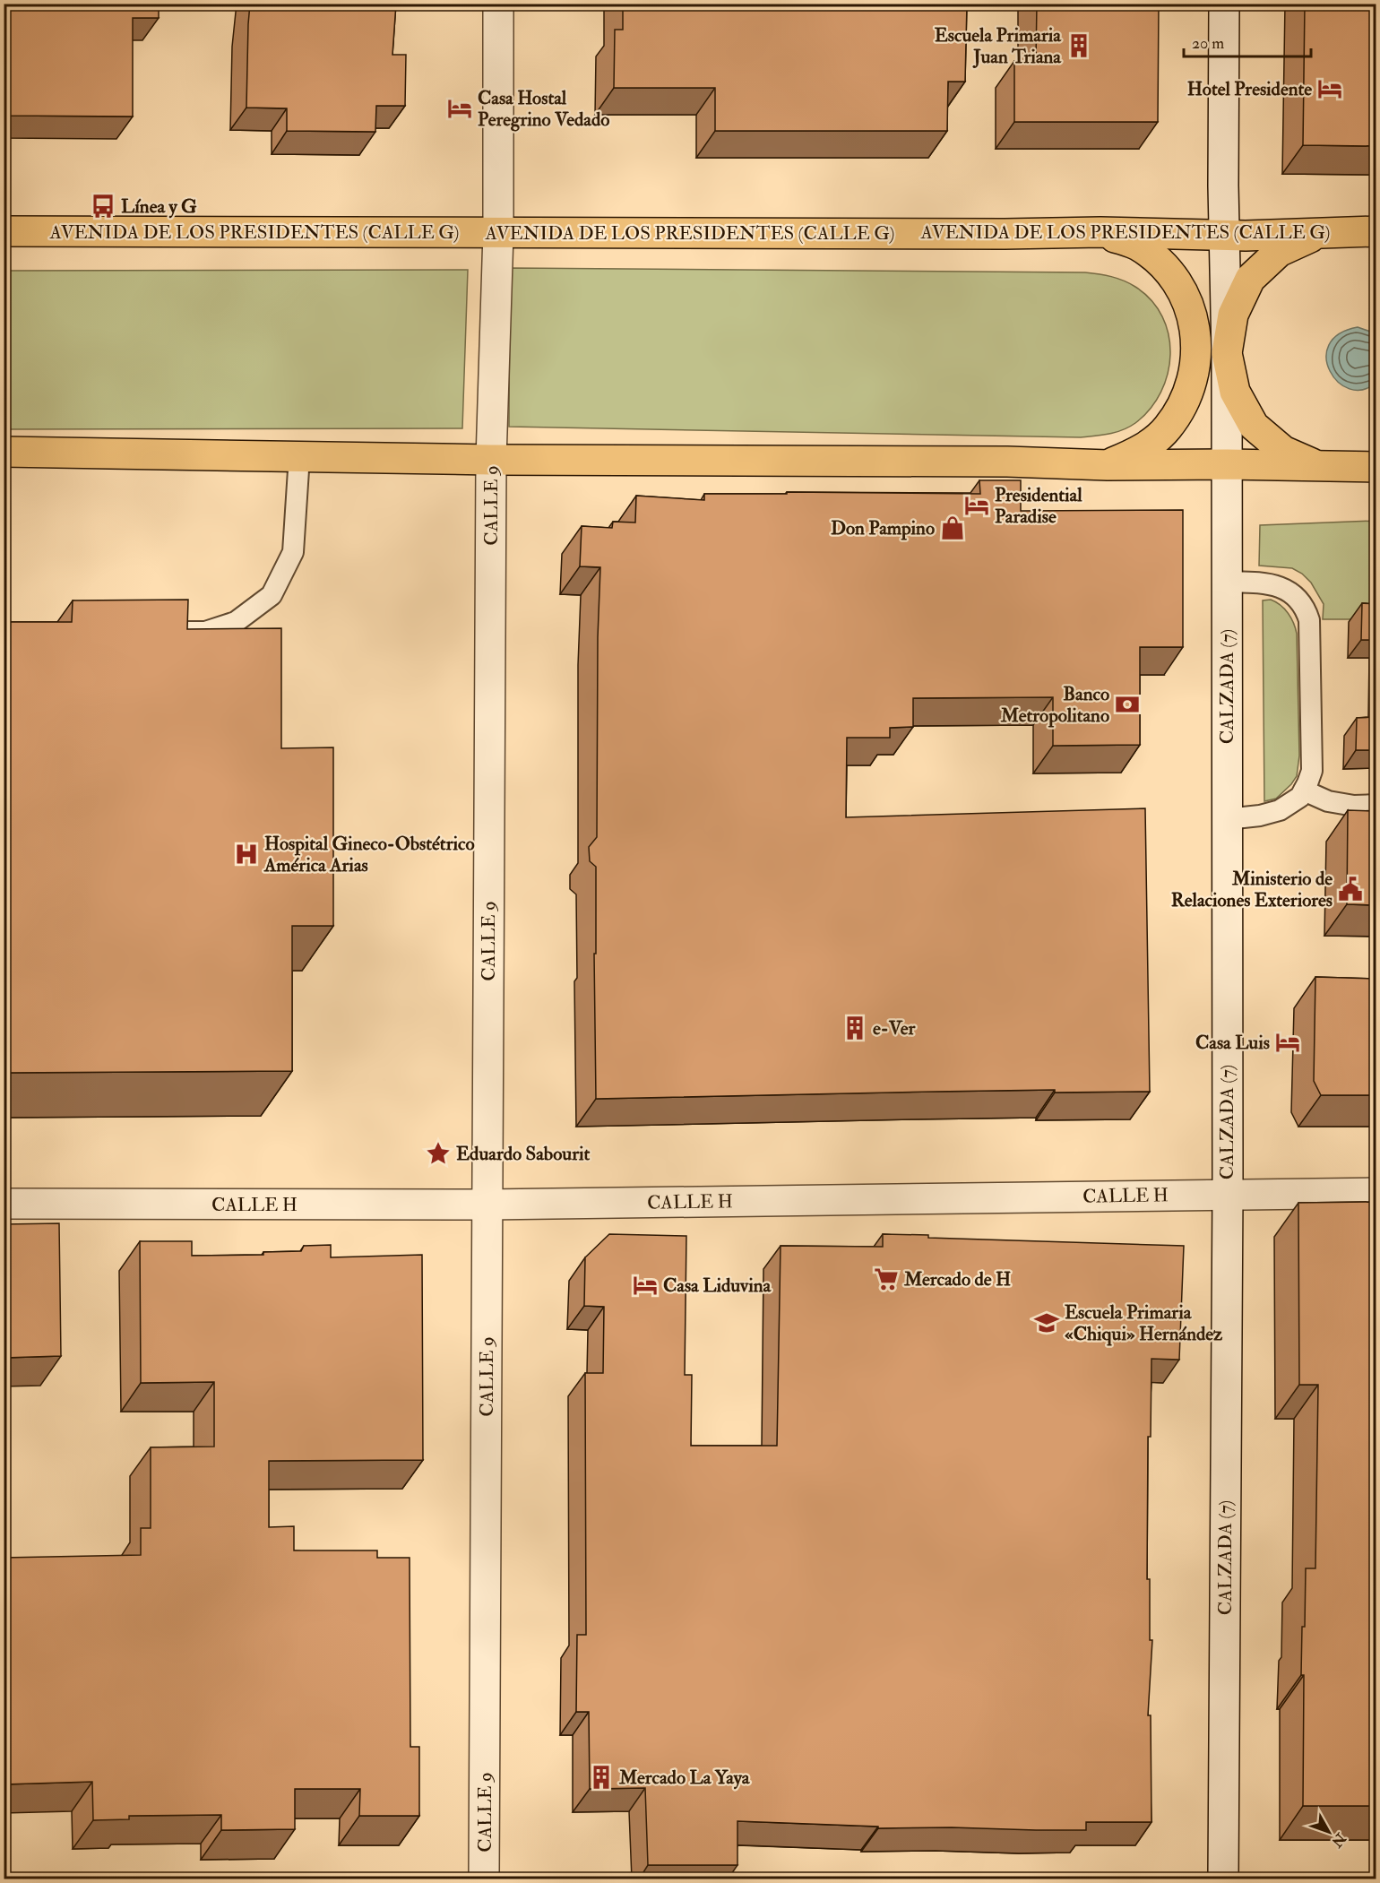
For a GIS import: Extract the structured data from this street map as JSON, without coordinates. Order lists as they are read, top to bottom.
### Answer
{
  "streets": {
    "main road": ["AVENIDA DE LOS PRESIDENTES (CALLE G)"],
    "street": ["CALLE 9", "CALZADA (7)", "CALLE H"]
  },
  "crossings": [
    ["AVENIDA DE LOS PRESIDENTES (CALLE G)", "CALLE 9"],
    ["AVENIDA DE LOS PRESIDENTES (CALLE G)", "CALZADA (7)"],
    ["CALLE 9", "CALLE H"],
    ["CALZADA (7)", "CALLE H"]
  ],
  "places": {
    "building": ["Escuela Primaria Juan Triana", "e-Ver", "Mercado La Yaya"],
    "hotel": [
      "Hotel Presidente",
      "Casa Hostal Peregrino Vedado",
      "Presidential Paradise",
      "Casa Luis",
      "Casa Liduvina"
    ],
    "bus stop": ["Línea y G"],
    "shop": ["Don Pampino"],
    "bank": ["Banco Metropolitano"],
    "hospital": ["Hospital Gineco-Obstétrico América Arias"],
    "public building": ["Ministerio de Relaciones Exteriores"],
    "place": ["Eduardo Sabourit"],
    "supermarket": ["Mercado de H"],
    "school or university": ["Escuela Primaria «Chiqui» Hernández"]
  },
  "scale_bar": "20 m",
  "north": "bottom right"
}
